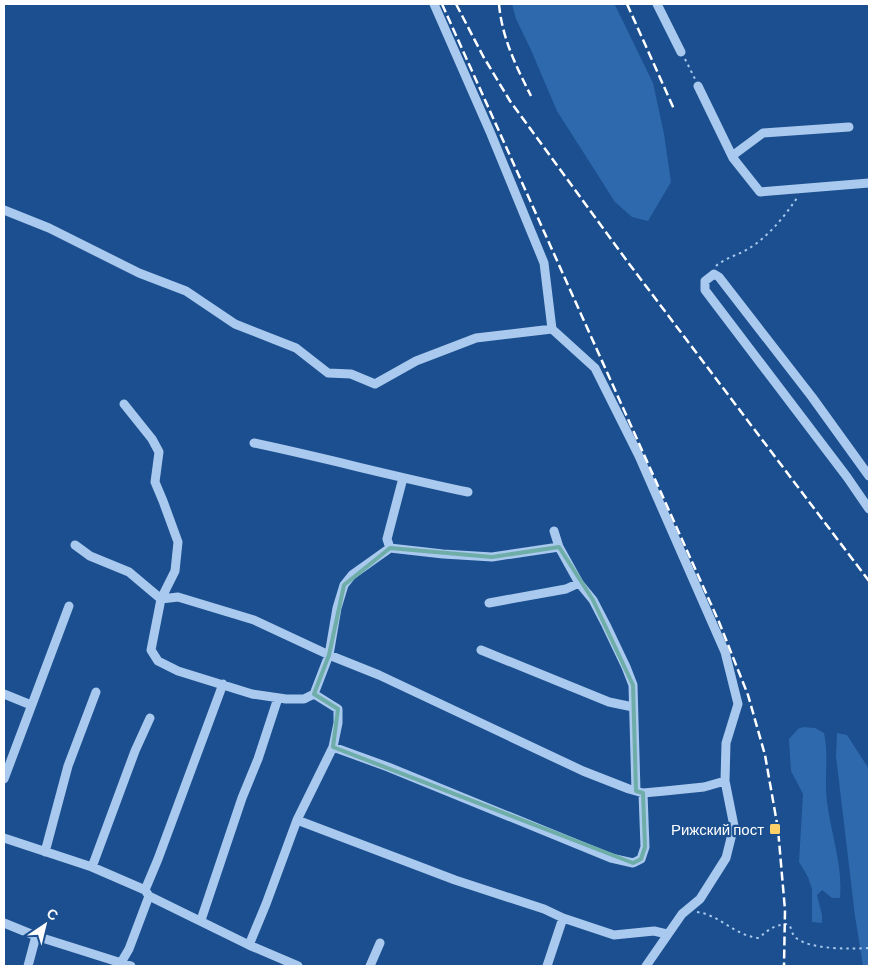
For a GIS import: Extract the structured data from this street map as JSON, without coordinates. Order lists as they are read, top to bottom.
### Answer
{
  "places": {
    "transit": ["Рижский пост"]
  },
  "north": "top right"
}
